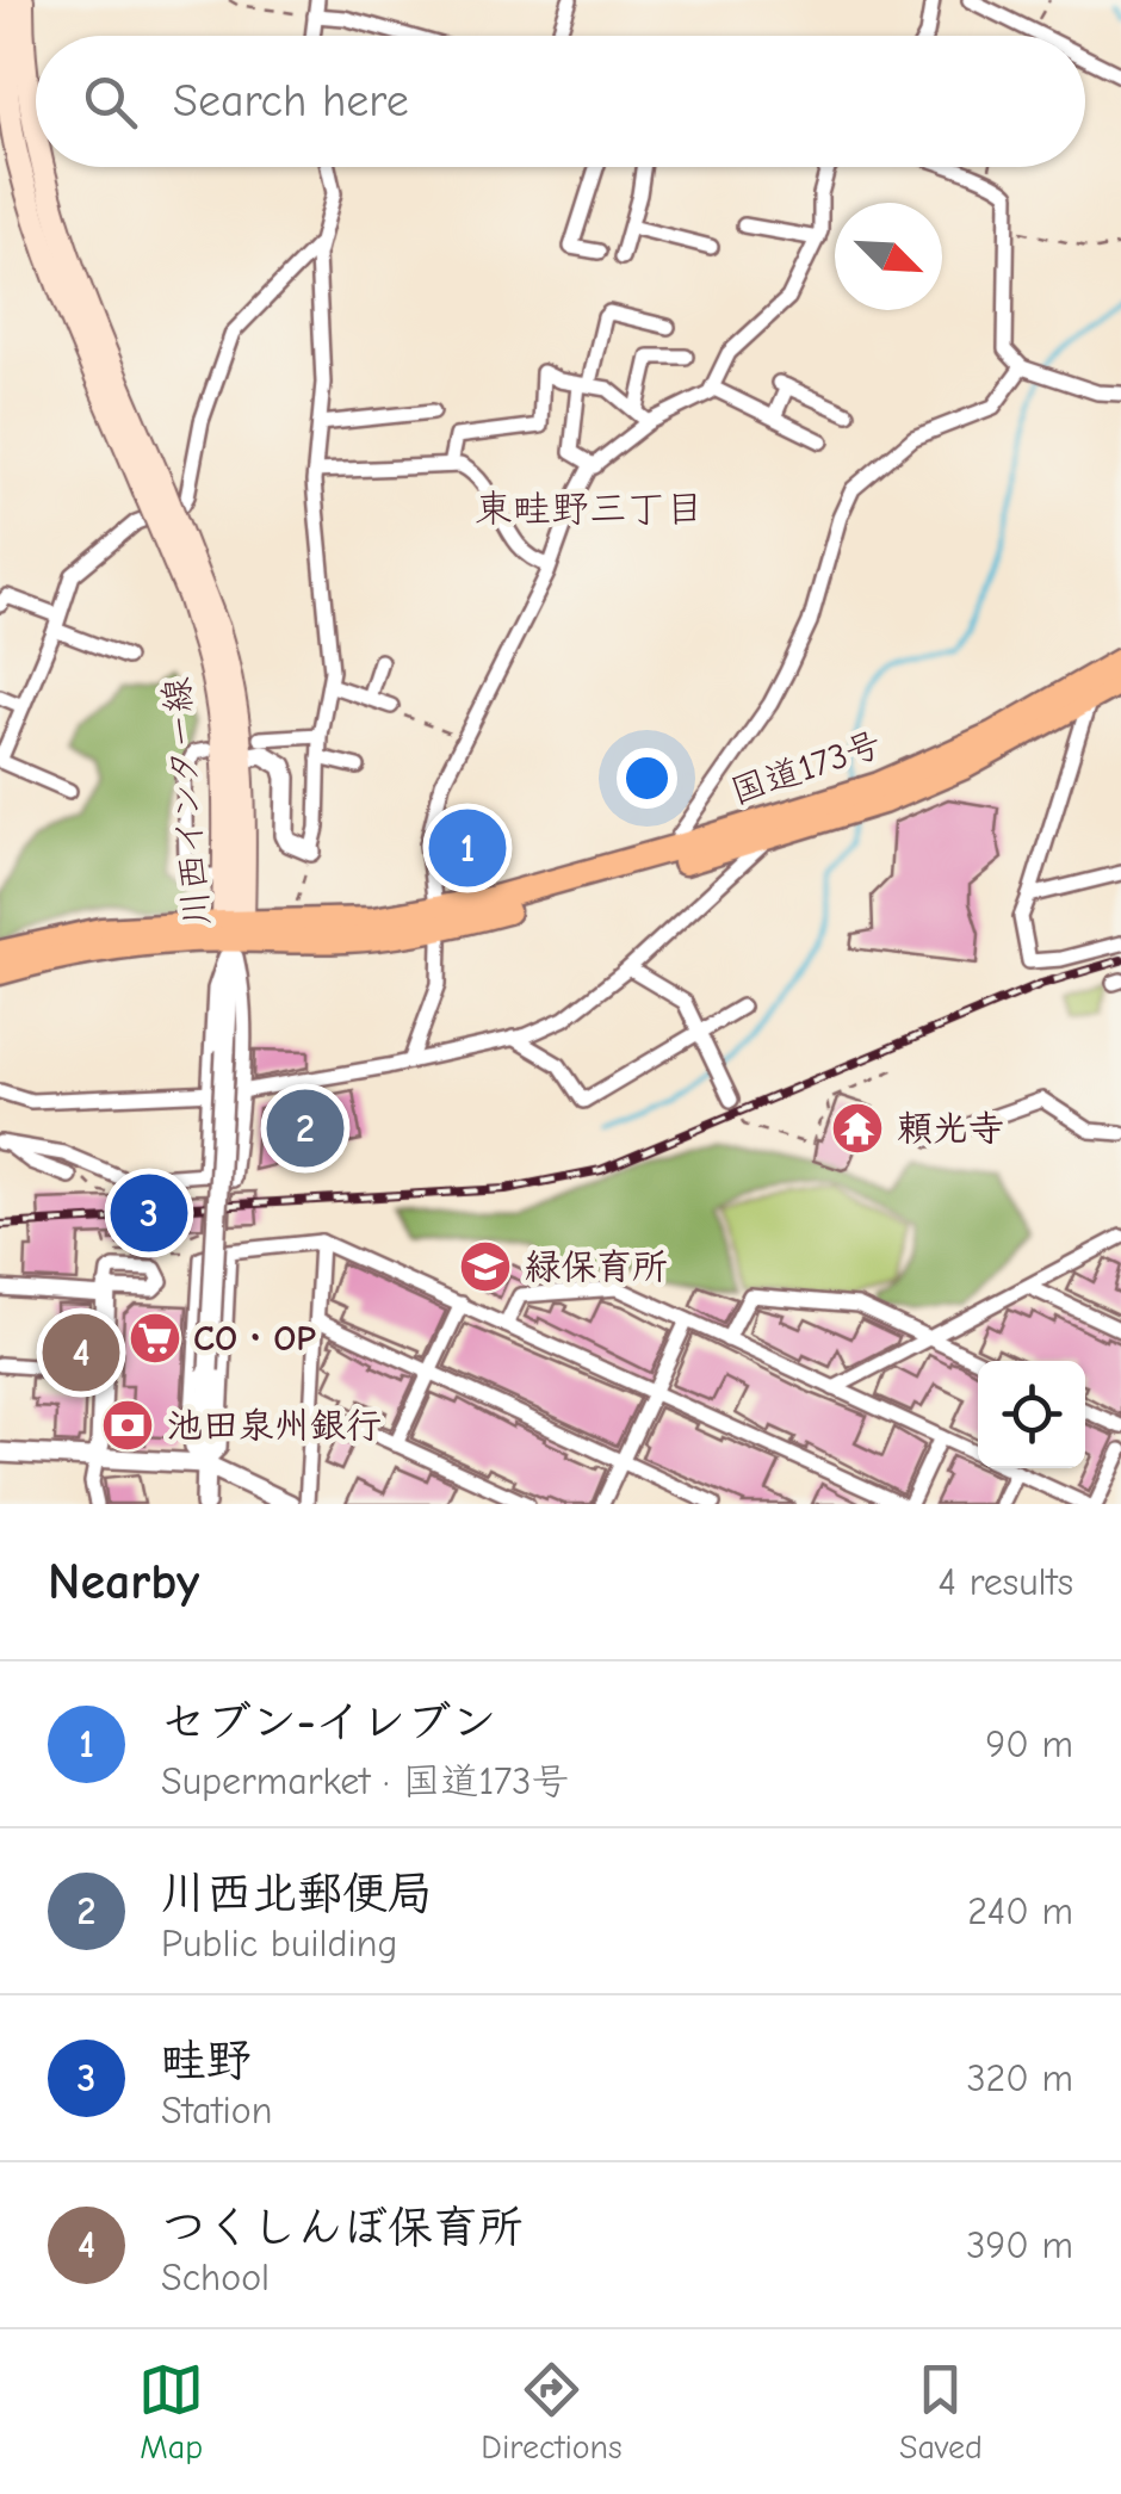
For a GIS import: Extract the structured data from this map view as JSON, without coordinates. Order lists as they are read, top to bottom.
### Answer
{
  "streets": {
    "highway": ["国道173号"],
    "main road": ["川西インター線"]
  },
  "crossings": [
    ["国道173号", "川西インター線"]
  ],
  "districts": ["東畦野三丁目"],
  "places": {
    "temple": ["頼光寺"],
    "school or university": ["緑保育所"],
    "supermarket": ["CO・OP"],
    "bank": ["池田泉州銀行"]
  },
  "north": "bottom right",
  "page": {
    "search": "Search here",
    "pins": [
      "1",
      "2",
      "3",
      "4"
    ],
    "heading": ["Nearby", "4 results"],
    "list": [
      {
        "mark": "1",
        "name": "セブン-イレブン",
        "note": "Supermarket · 国道173号",
        "value": "90 m"
      },
      {
        "mark": "2",
        "name": "川西北郵便局",
        "note": "Public building",
        "value": "240 m"
      },
      {
        "mark": "3",
        "name": "畦野",
        "note": "Station",
        "value": "320 m"
      },
      {
        "mark": "4",
        "name": "つくしんぼ保育所",
        "note": "School",
        "value": "390 m"
      }
    ],
    "nav": ["Map", "Directions", "Saved"]
  }
}
